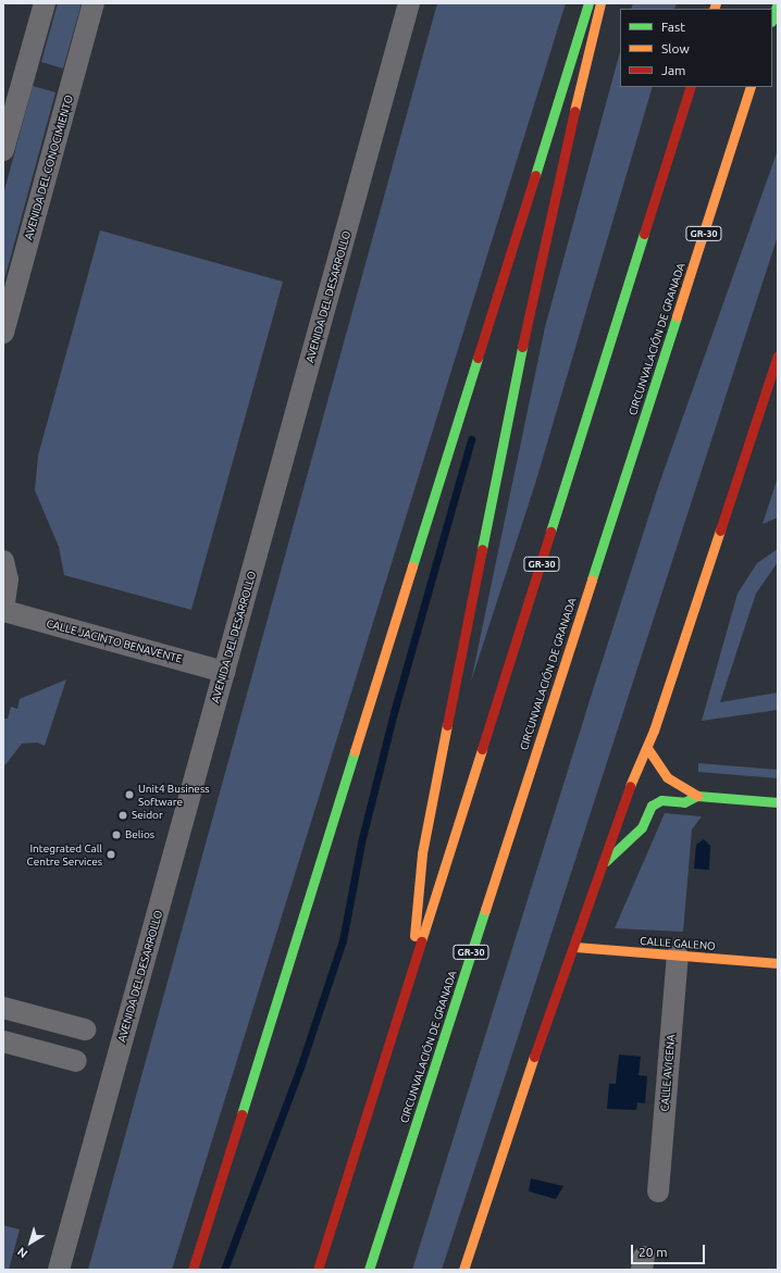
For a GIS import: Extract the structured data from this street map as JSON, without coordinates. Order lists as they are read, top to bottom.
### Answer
{
  "streets": {
    "main road": ["GR-30", "CIRCUNVALACIÓN DE GRANADA", "CALLE GALENO"],
    "street": [
      "AVENIDA DEL CONOCIMIENTO",
      "AVENIDA DEL DESARROLLO",
      "CALLE JACINTO BENAVENTE",
      "CALLE AVICENA"
    ]
  },
  "crossings": [
    ["AVENIDA DEL DESARROLLO", "CALLE JACINTO BENAVENTE"],
    ["CALLE GALENO", "CALLE AVICENA"]
  ],
  "places": [
    "Unit4 Business Software",
    "Seidor",
    "Belios",
    "Integrated Call Centre Services"
  ],
  "legend": ["Fast", "Slow", "Jam"],
  "scale_bar": "20 m",
  "north": "bottom left"
}
